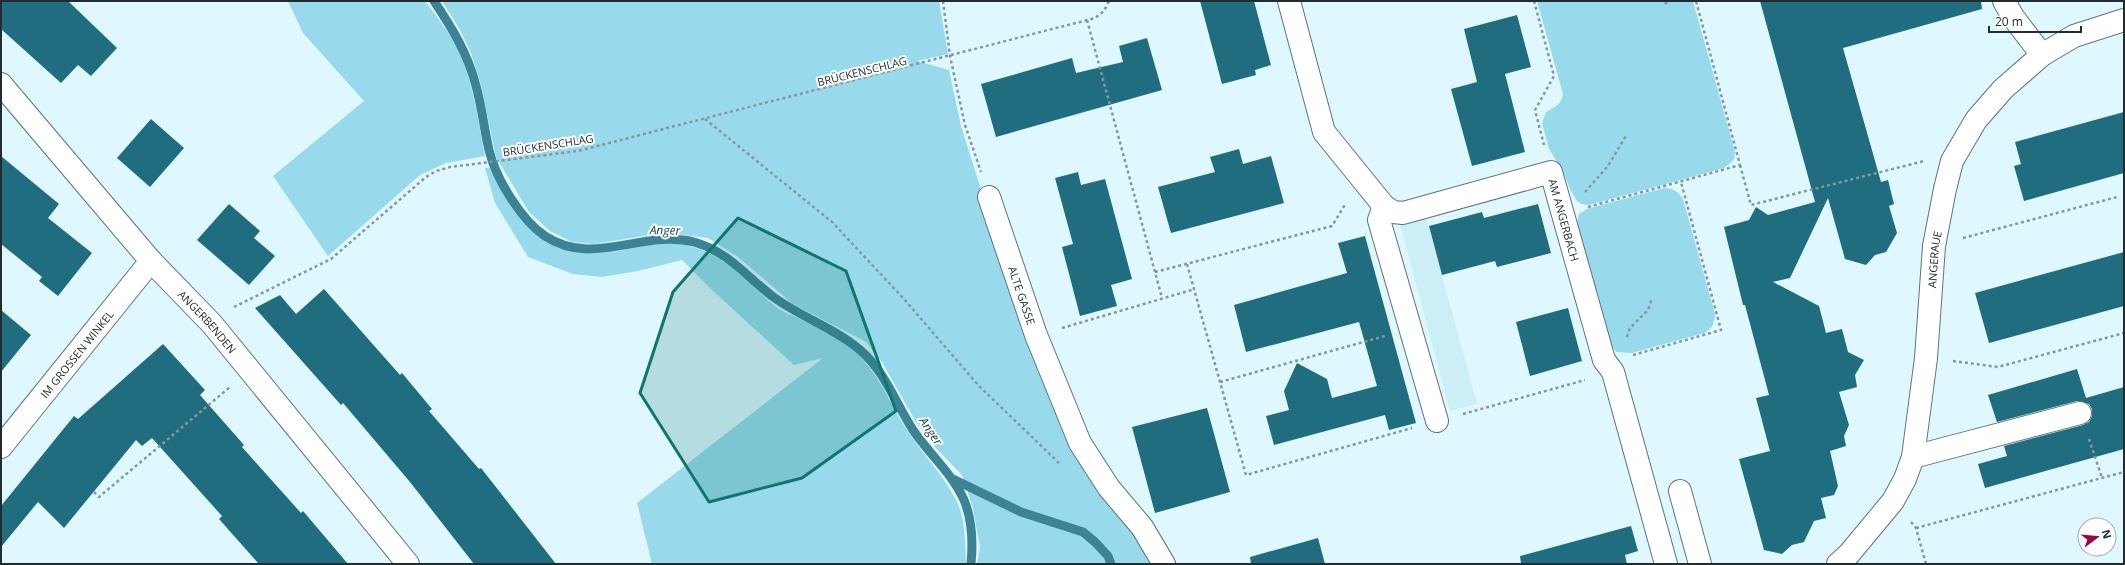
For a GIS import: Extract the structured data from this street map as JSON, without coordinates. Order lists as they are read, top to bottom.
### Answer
{
  "streets": {
    "street": [
      "AM ANGERBACH",
      "ANGERAUE",
      "ALTE GASSE",
      "ANGERBENDEN",
      "IM GROSSEN WINKEL"
    ],
    "path": ["BRÜCKENSCHLAG"]
  },
  "crossings": [
    ["BRÜCKENSCHLAG", "ANGERBENDEN"],
    ["ANGERBENDEN", "IM GROSSEN WINKEL"]
  ],
  "water": ["Anger"],
  "scale_bar": "20 m",
  "north": "right"
}
